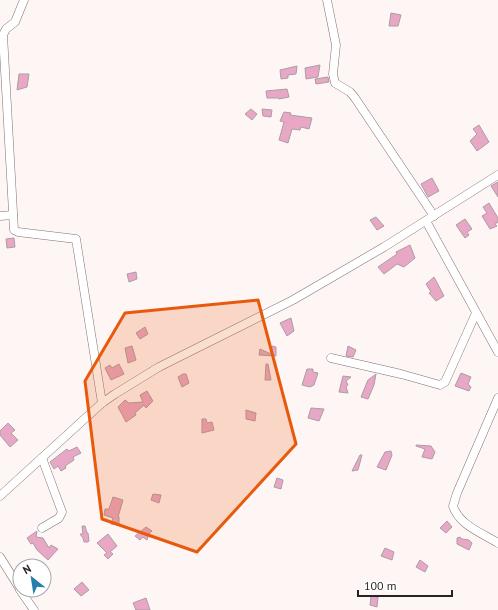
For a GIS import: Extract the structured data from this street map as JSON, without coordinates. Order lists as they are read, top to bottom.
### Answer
{
  "scale_bar": "100 m",
  "north": "top left"
}
